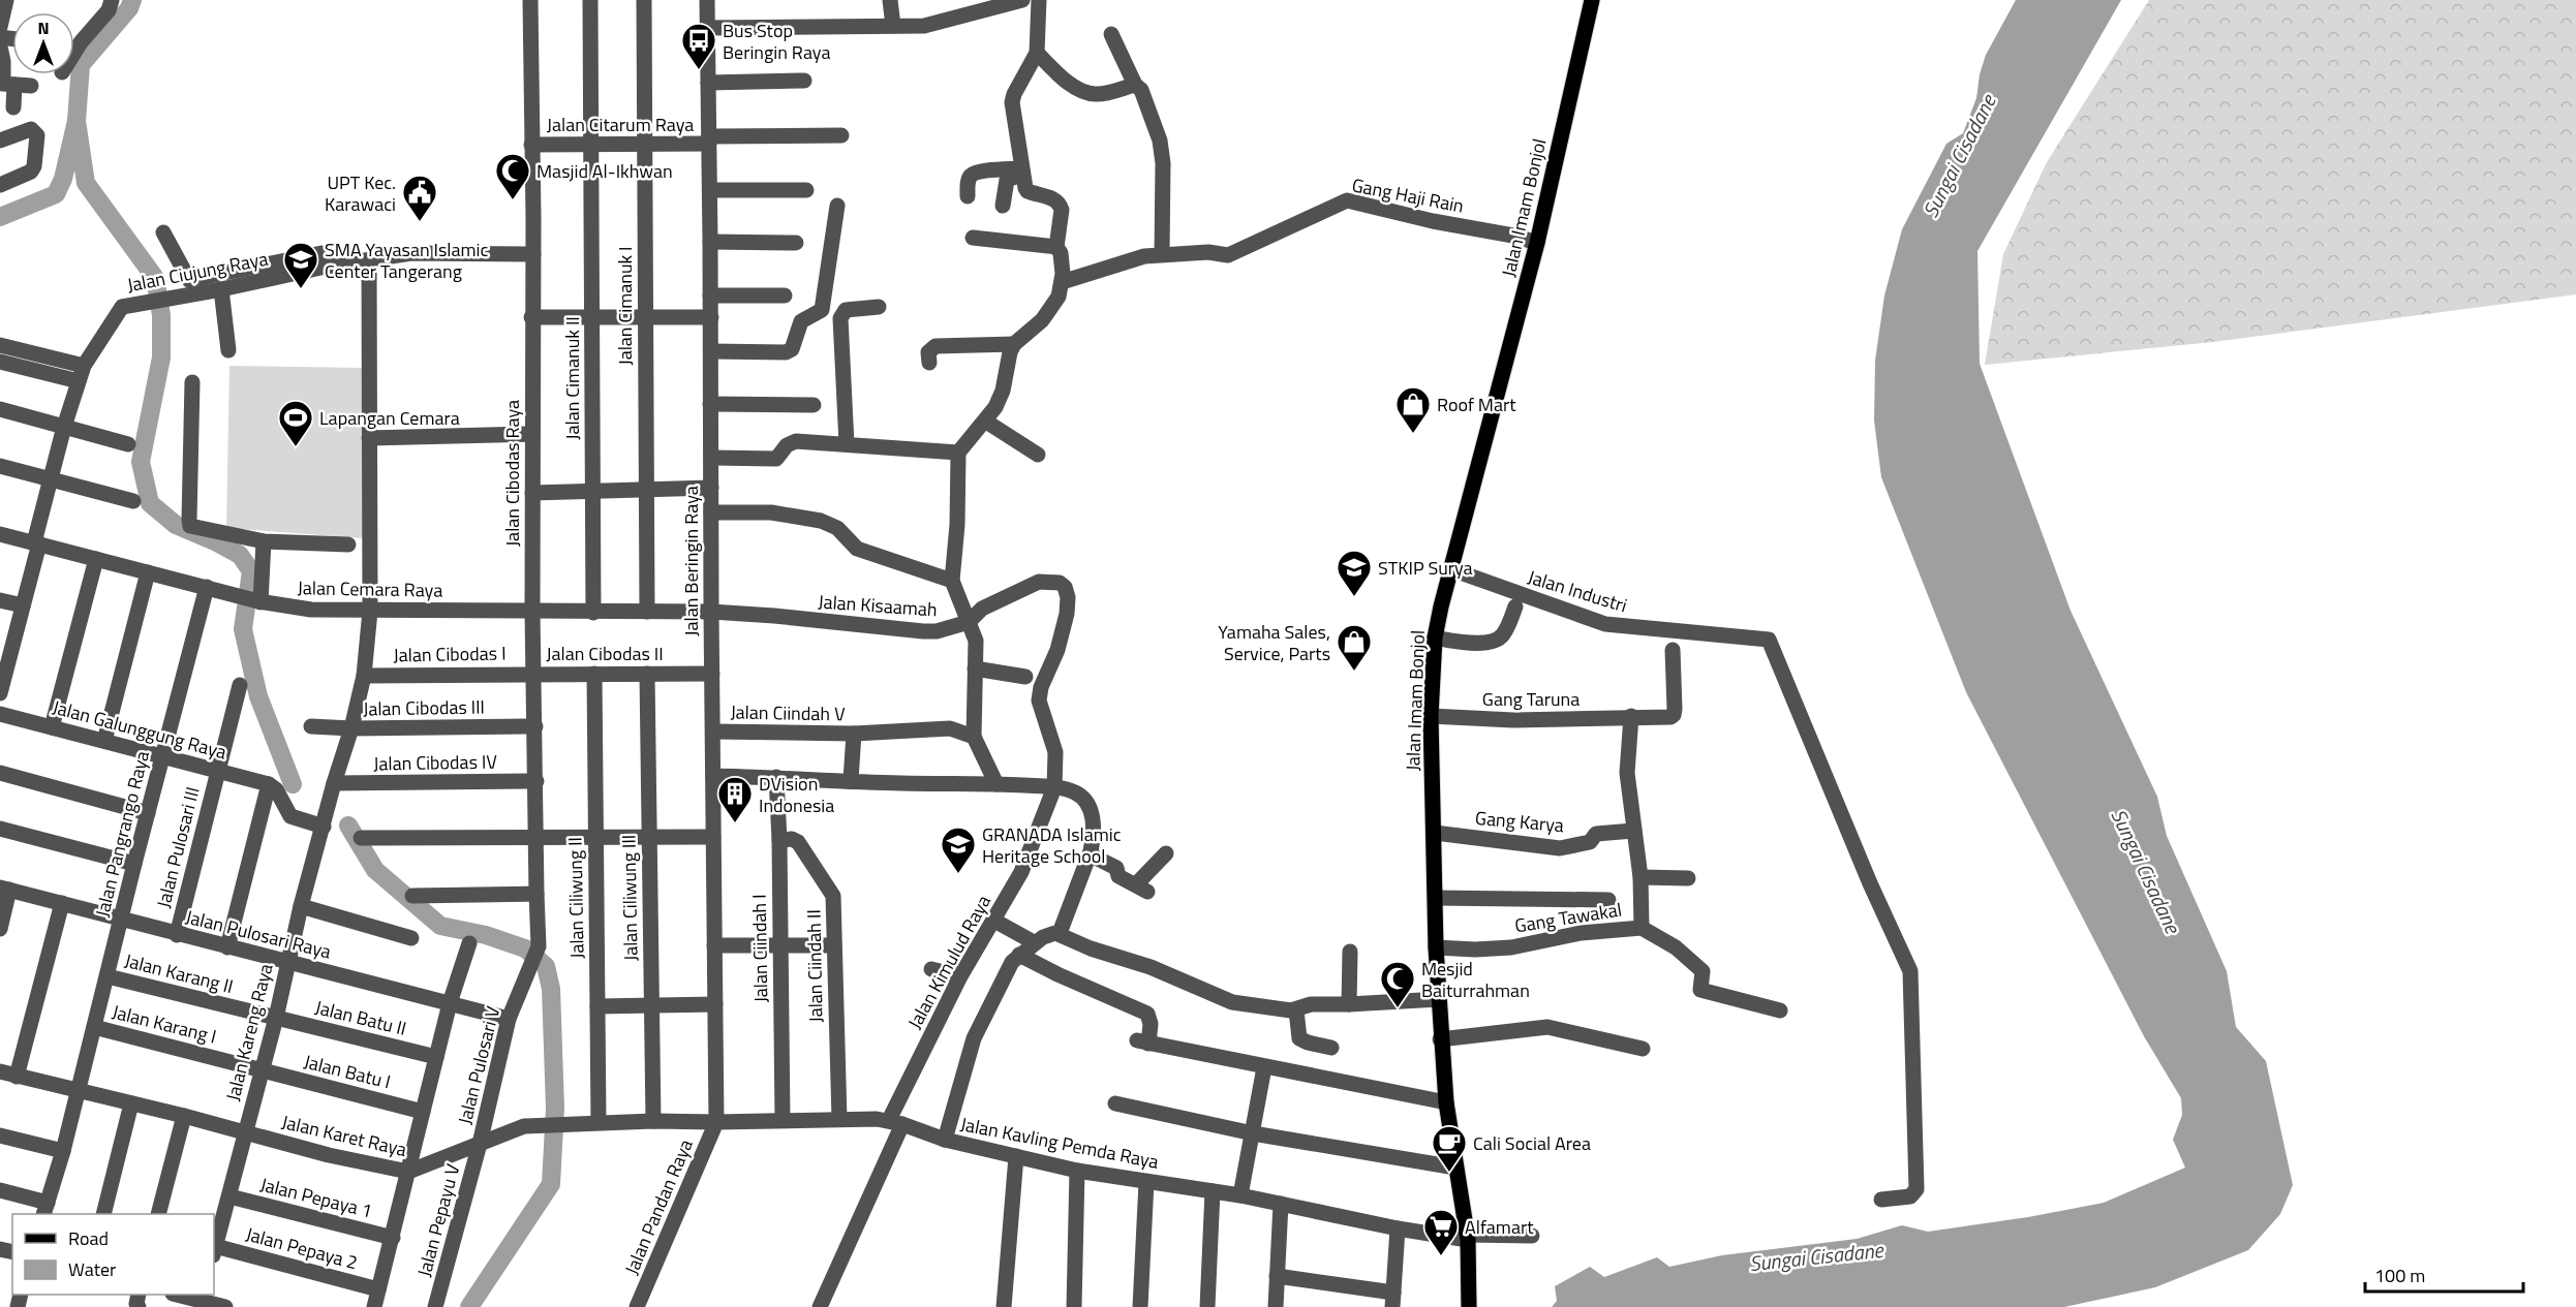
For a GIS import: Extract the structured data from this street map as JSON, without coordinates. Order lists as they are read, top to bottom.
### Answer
{
  "streets": {
    "main road": ["Jalan Imam Bonjol"],
    "street": [
      "Jalan Citarum Raya",
      "Gang Haji Rain",
      "Jalan Ciujung Raya",
      "Jalan Cimanuk I",
      "Jalan Cimanuk II",
      "Jalan Cibodas Raya",
      "Jalan Beringin Raya",
      "Jalan Cemara Raya",
      "Jalan Industri",
      "Jalan Kisaamah",
      "Jalan Cibodas II",
      "Jalan Cibodas I",
      "Gang Taruna",
      "Jalan Cibodas III",
      "Jalan Ciindah V",
      "Jalan Galunggung Raya",
      "Jalan Cibodas IV",
      "Gang Karya",
      "Jalan Pangrango Raya",
      "Jalan Pulosari III",
      "Jalan Ciliwung II",
      "Jalan Ciliwung III",
      "Gang Tawakal",
      "Jalan Pulosari Raya",
      "Jalan Ciindah I",
      "Jalan Kimulud Raya",
      "Jalan Ciindah II",
      "Jalan Karang II",
      "Jalan Batu II",
      "Jalan Karang I",
      "Jalan Kareng Raya",
      "Jalan Pulosari V",
      "Jalan Batu I",
      "Jalan Karet Raya",
      "Jalan Kavling Pemda Raya",
      "Jalan Pepaya 1",
      "Jalan Pandan Raya",
      "Jalan Pepayu V",
      "Jalan Pepaya 2"
    ]
  },
  "crossings": [
    ["Jalan Citarum Raya", "Jalan Cimanuk I"],
    ["Jalan Citarum Raya", "Jalan Cimanuk II"],
    ["Jalan Citarum Raya", "Jalan Cibodas Raya"],
    ["Jalan Citarum Raya", "Jalan Beringin Raya"],
    ["Gang Haji Rain", "Jalan Imam Bonjol"],
    ["Jalan Imam Bonjol", "Jalan Industri"],
    ["Jalan Imam Bonjol", "Gang Taruna"],
    ["Jalan Imam Bonjol", "Gang Karya"],
    ["Jalan Imam Bonjol", "Gang Tawakal"],
    ["Jalan Imam Bonjol", "Jalan Kavling Pemda Raya"],
    ["Jalan Ciujung Raya", "Jalan Cibodas Raya"],
    ["Jalan Ciujung Raya", "Jalan Cemara Raya"],
    ["Jalan Cimanuk I", "Jalan Cemara Raya"],
    ["Jalan Cimanuk II", "Jalan Cemara Raya"],
    ["Jalan Cibodas Raya", "Jalan Cemara Raya"],
    ["Jalan Cibodas Raya", "Jalan Cibodas II"],
    ["Jalan Cibodas Raya", "Jalan Cibodas I"],
    ["Jalan Cibodas Raya", "Jalan Cibodas III"],
    ["Jalan Cibodas Raya", "Jalan Cibodas IV"],
    ["Jalan Cibodas Raya", "Jalan Pulosari V"],
    ["Jalan Beringin Raya", "Jalan Cemara Raya"],
    ["Jalan Beringin Raya", "Jalan Kisaamah"],
    ["Jalan Beringin Raya", "Jalan Cibodas II"],
    ["Jalan Beringin Raya", "Jalan Ciindah V"],
    ["Jalan Beringin Raya", "Jalan Karet Raya"],
    ["Jalan Beringin Raya", "Jalan Kavling Pemda Raya"],
    ["Jalan Beringin Raya", "Jalan Pandan Raya"],
    ["Jalan Cemara Raya", "Jalan Kisaamah"],
    ["Jalan Cemara Raya", "Jalan Pangrango Raya"],
    ["Jalan Kisaamah", "Jalan Kimulud Raya"],
    ["Jalan Cibodas II", "Jalan Cibodas I"],
    ["Jalan Cibodas II", "Jalan Ciliwung II"],
    ["Jalan Cibodas II", "Jalan Ciliwung III"],
    ["Jalan Galunggung Raya", "Jalan Pangrango Raya"],
    ["Jalan Galunggung Raya", "Jalan Pulosari III"],
    ["Jalan Cibodas IV", "Jalan Kareng Raya"],
    ["Jalan Pangrango Raya", "Jalan Pulosari Raya"],
    ["Jalan Pangrango Raya", "Jalan Karang II"],
    ["Jalan Pangrango Raya", "Jalan Karang I"],
    ["Jalan Pangrango Raya", "Jalan Karet Raya"],
    ["Jalan Pulosari III", "Jalan Pulosari Raya"],
    ["Jalan Ciliwung II", "Jalan Karet Raya"],
    ["Jalan Ciliwung III", "Jalan Karet Raya"],
    ["Jalan Pulosari Raya", "Jalan Kareng Raya"],
    ["Jalan Pulosari Raya", "Jalan Pulosari V"],
    ["Jalan Ciindah I", "Jalan Ciindah II"],
    ["Jalan Ciindah I", "Jalan Kavling Pemda Raya"],
    ["Jalan Kimulud Raya", "Jalan Kavling Pemda Raya"],
    ["Jalan Ciindah II", "Jalan Kavling Pemda Raya"],
    ["Jalan Karang II", "Jalan Batu II"],
    ["Jalan Karang II", "Jalan Kareng Raya"],
    ["Jalan Batu II", "Jalan Kareng Raya"],
    ["Jalan Karang I", "Jalan Kareng Raya"],
    ["Jalan Karang I", "Jalan Batu I"],
    ["Jalan Kareng Raya", "Jalan Batu I"],
    ["Jalan Kareng Raya", "Jalan Karet Raya"],
    ["Jalan Kareng Raya", "Jalan Pepaya 1"],
    ["Jalan Kareng Raya", "Jalan Pepaya 2"],
    ["Jalan Pulosari V", "Jalan Karet Raya"],
    ["Jalan Pulosari V", "Jalan Pepayu V"],
    ["Jalan Karet Raya", "Jalan Kavling Pemda Raya"],
    ["Jalan Karet Raya", "Jalan Pandan Raya"],
    ["Jalan Karet Raya", "Jalan Pepayu V"],
    ["Jalan Kavling Pemda Raya", "Jalan Pandan Raya"]
  ],
  "water": ["Sungai Cisadane"],
  "places": {
    "bus stop": ["Bus Stop Beringin Raya"],
    "mosque": ["Masjid Al-Ikhwan", "Mesjid Baiturrahman"],
    "public building": ["UPT Kec. Karawaci"],
    "school or university": ["SMA Yayasan Islamic Center Tangerang", "STKIP Surya", "GRANADA Islamic Heritage School"],
    "shop": ["Roof Mart", "Yamaha Sales, Service, Parts"],
    "sports": ["Lapangan Cemara"],
    "building": ["DVision Indonesia"],
    "cafe": ["Cali Social Area"],
    "supermarket": ["Alfamart"]
  },
  "legend": ["Road", "Water"],
  "scale_bar": "100 m",
  "north": "top"
}
